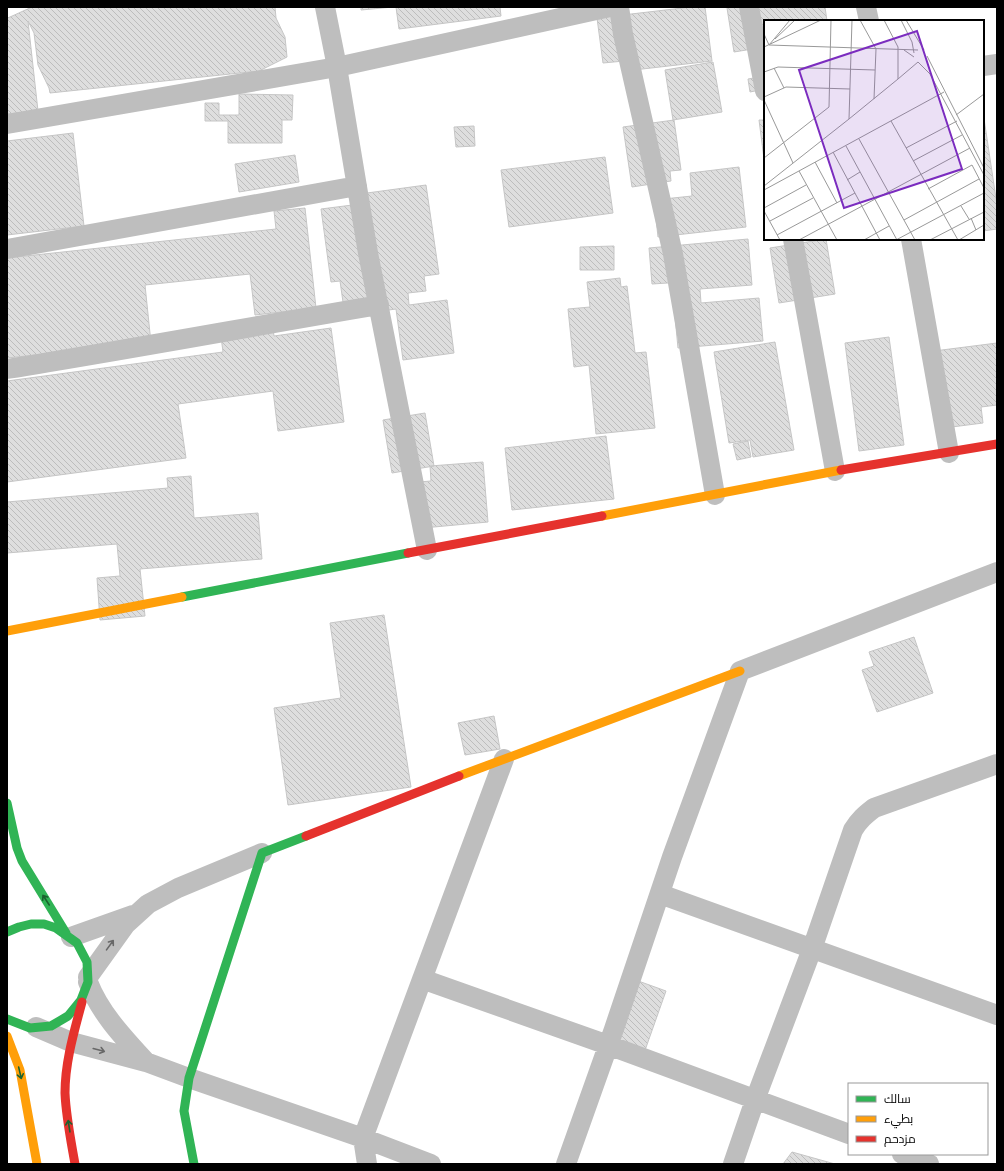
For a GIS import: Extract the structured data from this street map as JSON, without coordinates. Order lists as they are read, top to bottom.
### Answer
{
  "legend": ["سالك", "بطيء", "مزدحم"]
}
